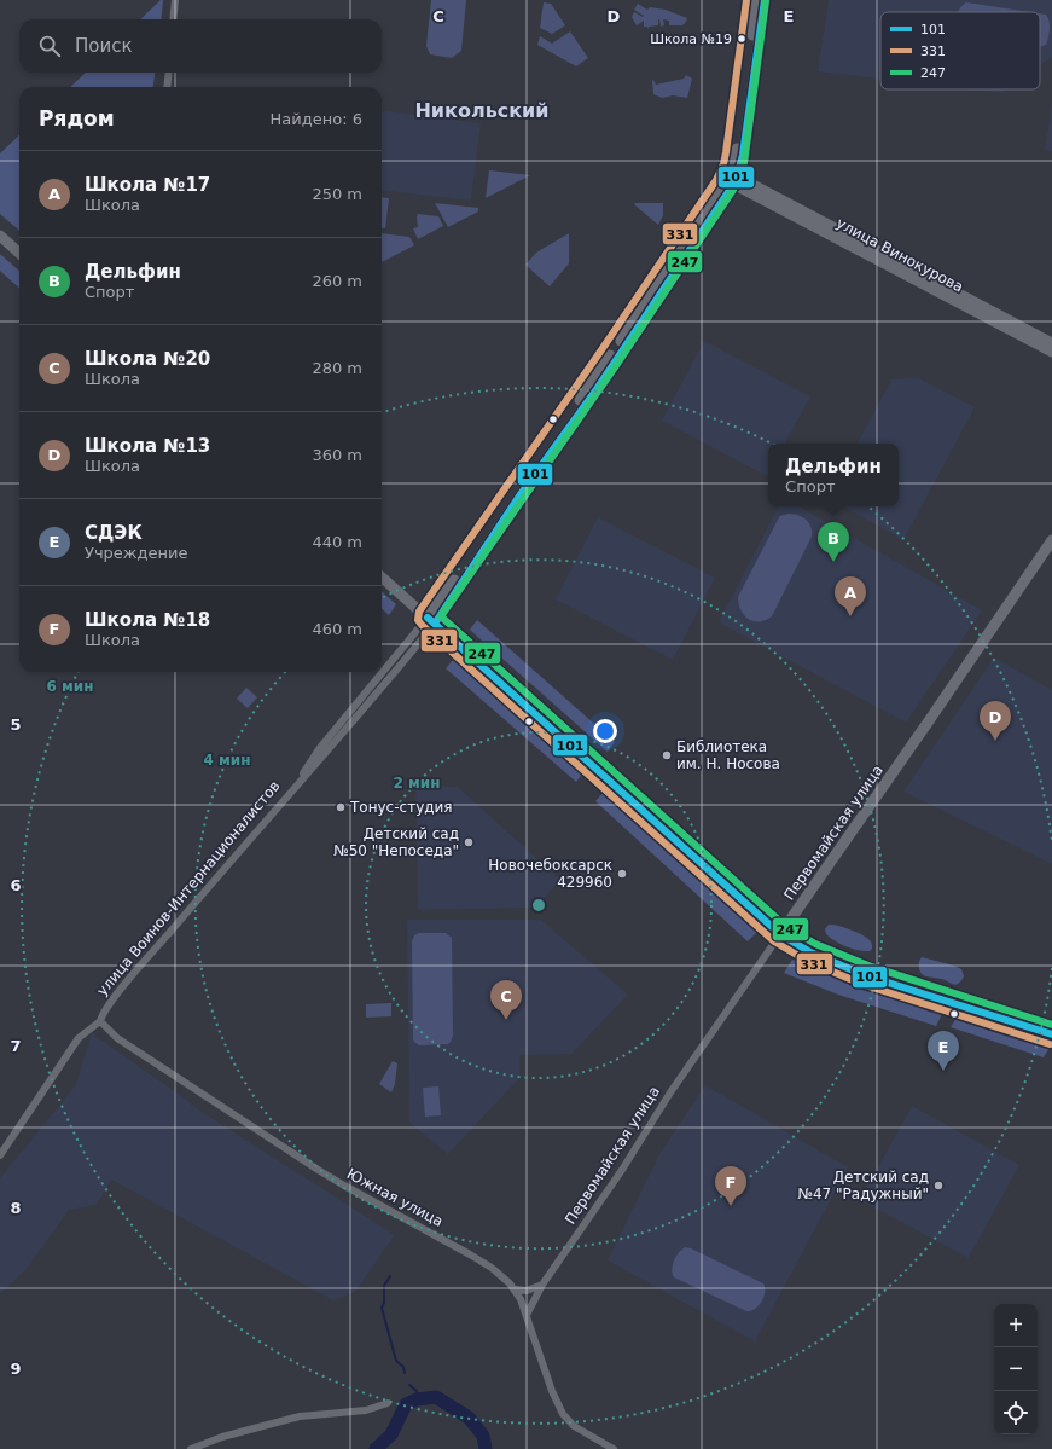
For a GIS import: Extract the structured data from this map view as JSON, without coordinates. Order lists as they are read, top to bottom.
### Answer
{
  "streets": {
    "main road": ["улица Винокурова", "Первомайская улица", "улица Воинов-Интернационалистов"],
    "street": ["Южная улица"]
  },
  "crossings": [
    ["улица Винокурова", "улица Воинов-Интернационалистов"],
    ["Первомайская улица", "Южная улица"],
    ["улица Воинов-Интернационалистов", "Южная улица"]
  ],
  "districts": ["Никольский"],
  "places": [
    "Школа №19",
    "Библиотека им. Н. Носова",
    "Тонус-студия",
    "Детский сад №50 \"Непоседа\"",
    "Новочебоксарск 429960",
    "Детский сад №47 \"Радужный\""
  ],
  "lines": ["transit line 101", "transit line 331", "transit line 247"],
  "legend": ["101", "331", "247"],
  "page": {
    "search": "Поиск",
    "heading": ["Рядом", "Найдено: 6"],
    "list": [
      {
        "mark": "A",
        "name": "Школа №17",
        "note": "Школа",
        "value": "250 m"
      },
      {
        "mark": "B",
        "name": "Дельфин",
        "note": "Спорт",
        "value": "260 m"
      },
      {
        "mark": "C",
        "name": "Школа №20",
        "note": "Школа",
        "value": "280 m"
      },
      {
        "mark": "D",
        "name": "Школа №13",
        "note": "Школа",
        "value": "360 m"
      },
      {
        "mark": "E",
        "name": "СДЭК",
        "note": "Учреждение",
        "value": "440 m"
      },
      {
        "mark": "F",
        "name": "Школа №18",
        "note": "Школа",
        "value": "460 m"
      }
    ],
    "popup": ["Дельфин", "Спорт"],
    "pins": [
      "B",
      "A",
      "D",
      "C",
      "E",
      "F"
    ],
    "map_buttons": ["+", "−"]
  },
  "grid": {
    "columns": ["C", "D", "E"],
    "rows": [
      "5",
      "6",
      "7",
      "8",
      "9"
    ]
  },
  "rings": ["6 мин", "4 мин", "2 мин"]
}
